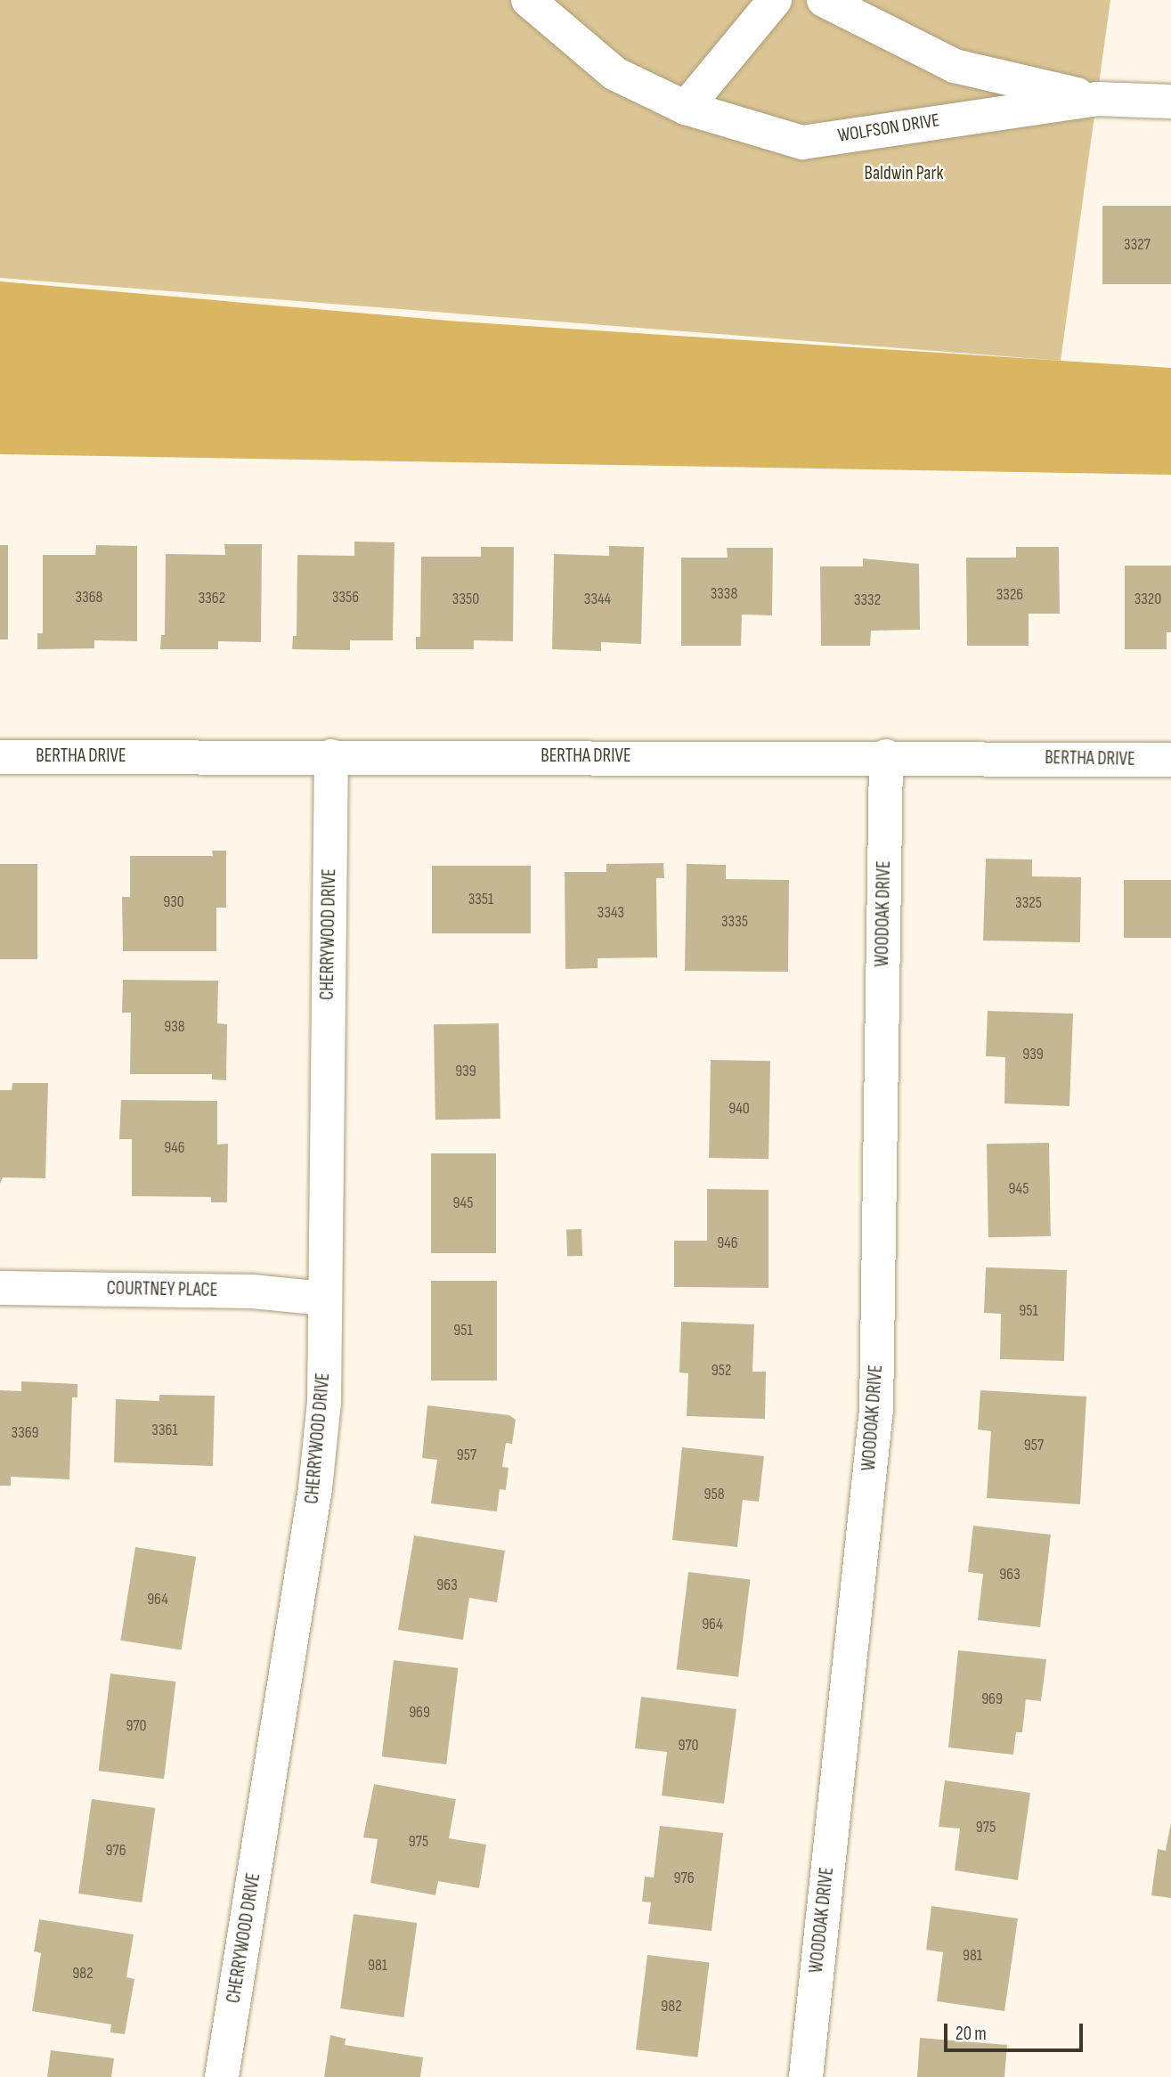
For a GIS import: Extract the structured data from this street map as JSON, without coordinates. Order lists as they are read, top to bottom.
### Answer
{
  "streets": {
    "street": [
      "WOLFSON DRIVE",
      "BERTHA DRIVE",
      "WOODOAK DRIVE",
      "CHERRYWOOD DRIVE",
      "COURTNEY PLACE"
    ]
  },
  "crossings": [
    ["BERTHA DRIVE", "WOODOAK DRIVE"],
    ["BERTHA DRIVE", "CHERRYWOOD DRIVE"],
    ["CHERRYWOOD DRIVE", "COURTNEY PLACE"]
  ],
  "parks": ["Baldwin Park"],
  "house_numbers": [
    "3327",
    "3338",
    "3326",
    "3368",
    "3356",
    "3362",
    "3350",
    "3344",
    "3320",
    "3332",
    "3351",
    "930",
    "3325",
    "3343",
    "3335",
    "938",
    "939",
    "939",
    "940",
    "946",
    "945",
    "945",
    "946",
    "951",
    "951",
    "952",
    "3361",
    "3369",
    "957",
    "957",
    "958",
    "963",
    "963",
    "964",
    "964",
    "969",
    "969",
    "970",
    "970",
    "975",
    "975",
    "976",
    "976",
    "981",
    "981",
    "982",
    "982"
  ],
  "scale_bar": "20 m"
}
